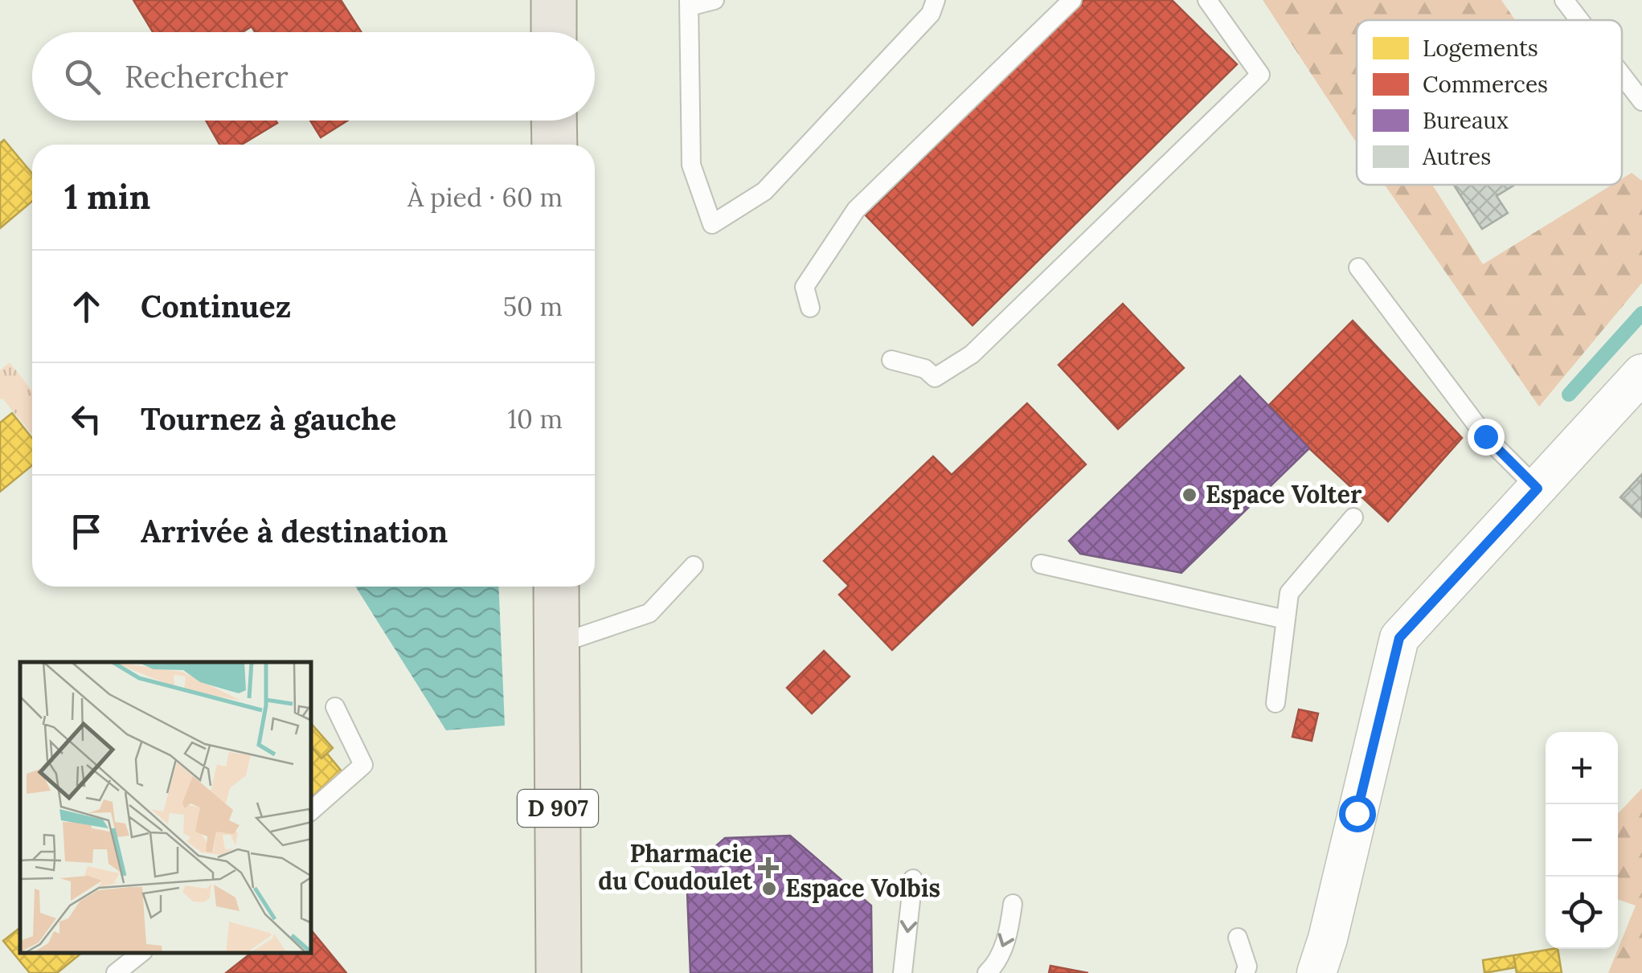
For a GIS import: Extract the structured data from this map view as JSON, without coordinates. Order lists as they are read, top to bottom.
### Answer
{
  "streets": {
    "main road": ["D 907"]
  },
  "places": {
    "other": ["Espace Volter", "Espace Volbis"],
    "health": ["Pharmacie du Coudoulet"]
  },
  "legend": [
    "Logements",
    "Commerces",
    "Bureaux",
    "Autres"
  ],
  "page": {
    "search": "Rechercher",
    "heading": ["1 min", "À pied · 60 m"],
    "list": [
      ["Continuez", "50 m"],
      ["Tournez à gauche", "10 m"],
      "Arrivée à destination"
    ],
    "map_buttons": ["+", "−"]
  }
}
